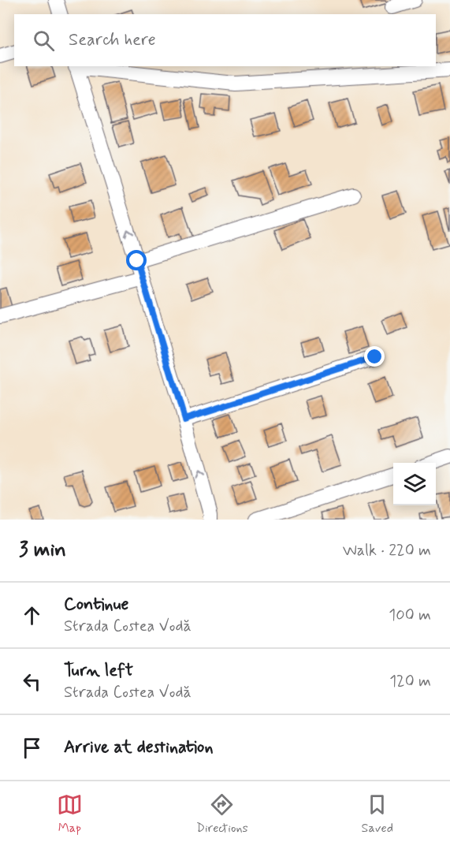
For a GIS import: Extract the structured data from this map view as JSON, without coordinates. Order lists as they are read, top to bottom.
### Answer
{
  "page": {
    "search": "Search here",
    "heading": ["3 min", "Walk · 220 m"],
    "list": [
      ["Continue", "Strada Costea Vodă", "100 m"],
      ["Turn left", "Strada Costea Vodă", "120 m"],
      "Arrive at destination"
    ],
    "nav": ["Map", "Directions", "Saved"]
  }
}
